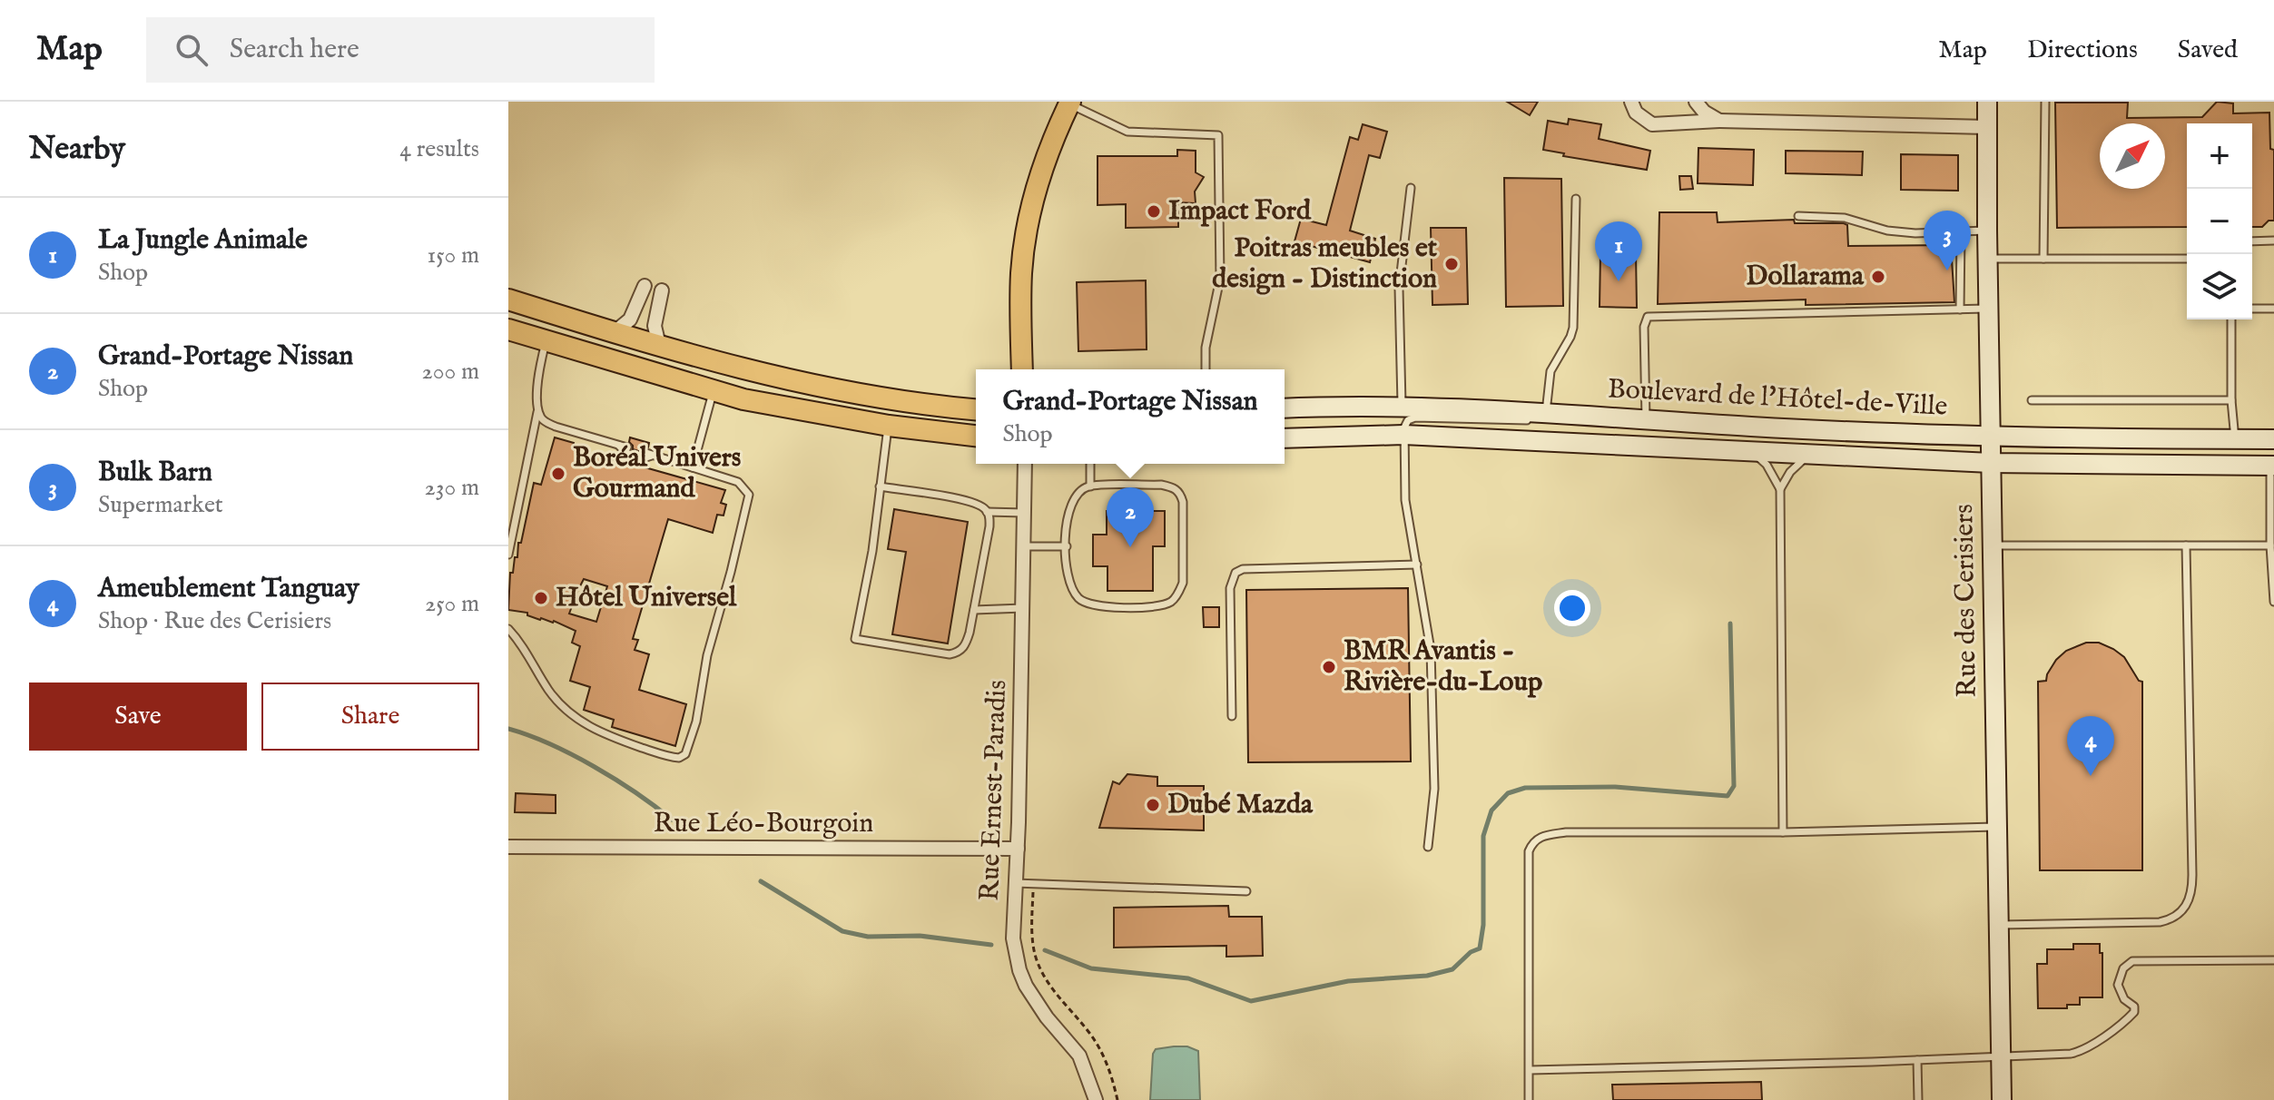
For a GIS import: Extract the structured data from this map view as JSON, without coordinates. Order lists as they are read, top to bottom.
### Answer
{
  "streets": {
    "main road": ["Boulevard de l'Hôtel-de-Ville", "Rue des Cerisiers"],
    "street": ["Rue Ernest-Paradis", "Rue Léo-Bourgoin"]
  },
  "crossings": [
    ["Boulevard de l'Hôtel-de-Ville", "Rue des Cerisiers"],
    ["Rue Ernest-Paradis", "Rue Léo-Bourgoin"]
  ],
  "places": [
    "Impact Ford",
    "Poitras meubles et design - Distinction",
    "Dollarama",
    "Boréal Univers Gourmand",
    "Hôtel Universel",
    "BMR Avantis - Rivière-du-Loup",
    "Dubé Mazda"
  ],
  "north": "top right",
  "page": {
    "header": "Map",
    "search": "Search here",
    "nav": ["Map", "Directions", "Saved"],
    "heading": ["Nearby", "4 results"],
    "map_buttons": ["+", "−"],
    "list": [
      {
        "mark": "1",
        "name": "La Jungle Animale",
        "note": "Shop",
        "value": "150 m"
      },
      {
        "mark": "2",
        "name": "Grand-Portage Nissan",
        "note": "Shop",
        "value": "200 m"
      },
      {
        "mark": "3",
        "name": "Bulk Barn",
        "note": "Supermarket",
        "value": "230 m"
      },
      {
        "mark": "4",
        "name": "Ameublement Tanguay",
        "note": "Shop · Rue des Cerisiers",
        "value": "250 m"
      }
    ],
    "pins": [
      "3",
      "1",
      "2",
      "4"
    ],
    "popup": ["Grand-Portage Nissan", "Shop"],
    "buttons": ["Save", "Share"]
  }
}
